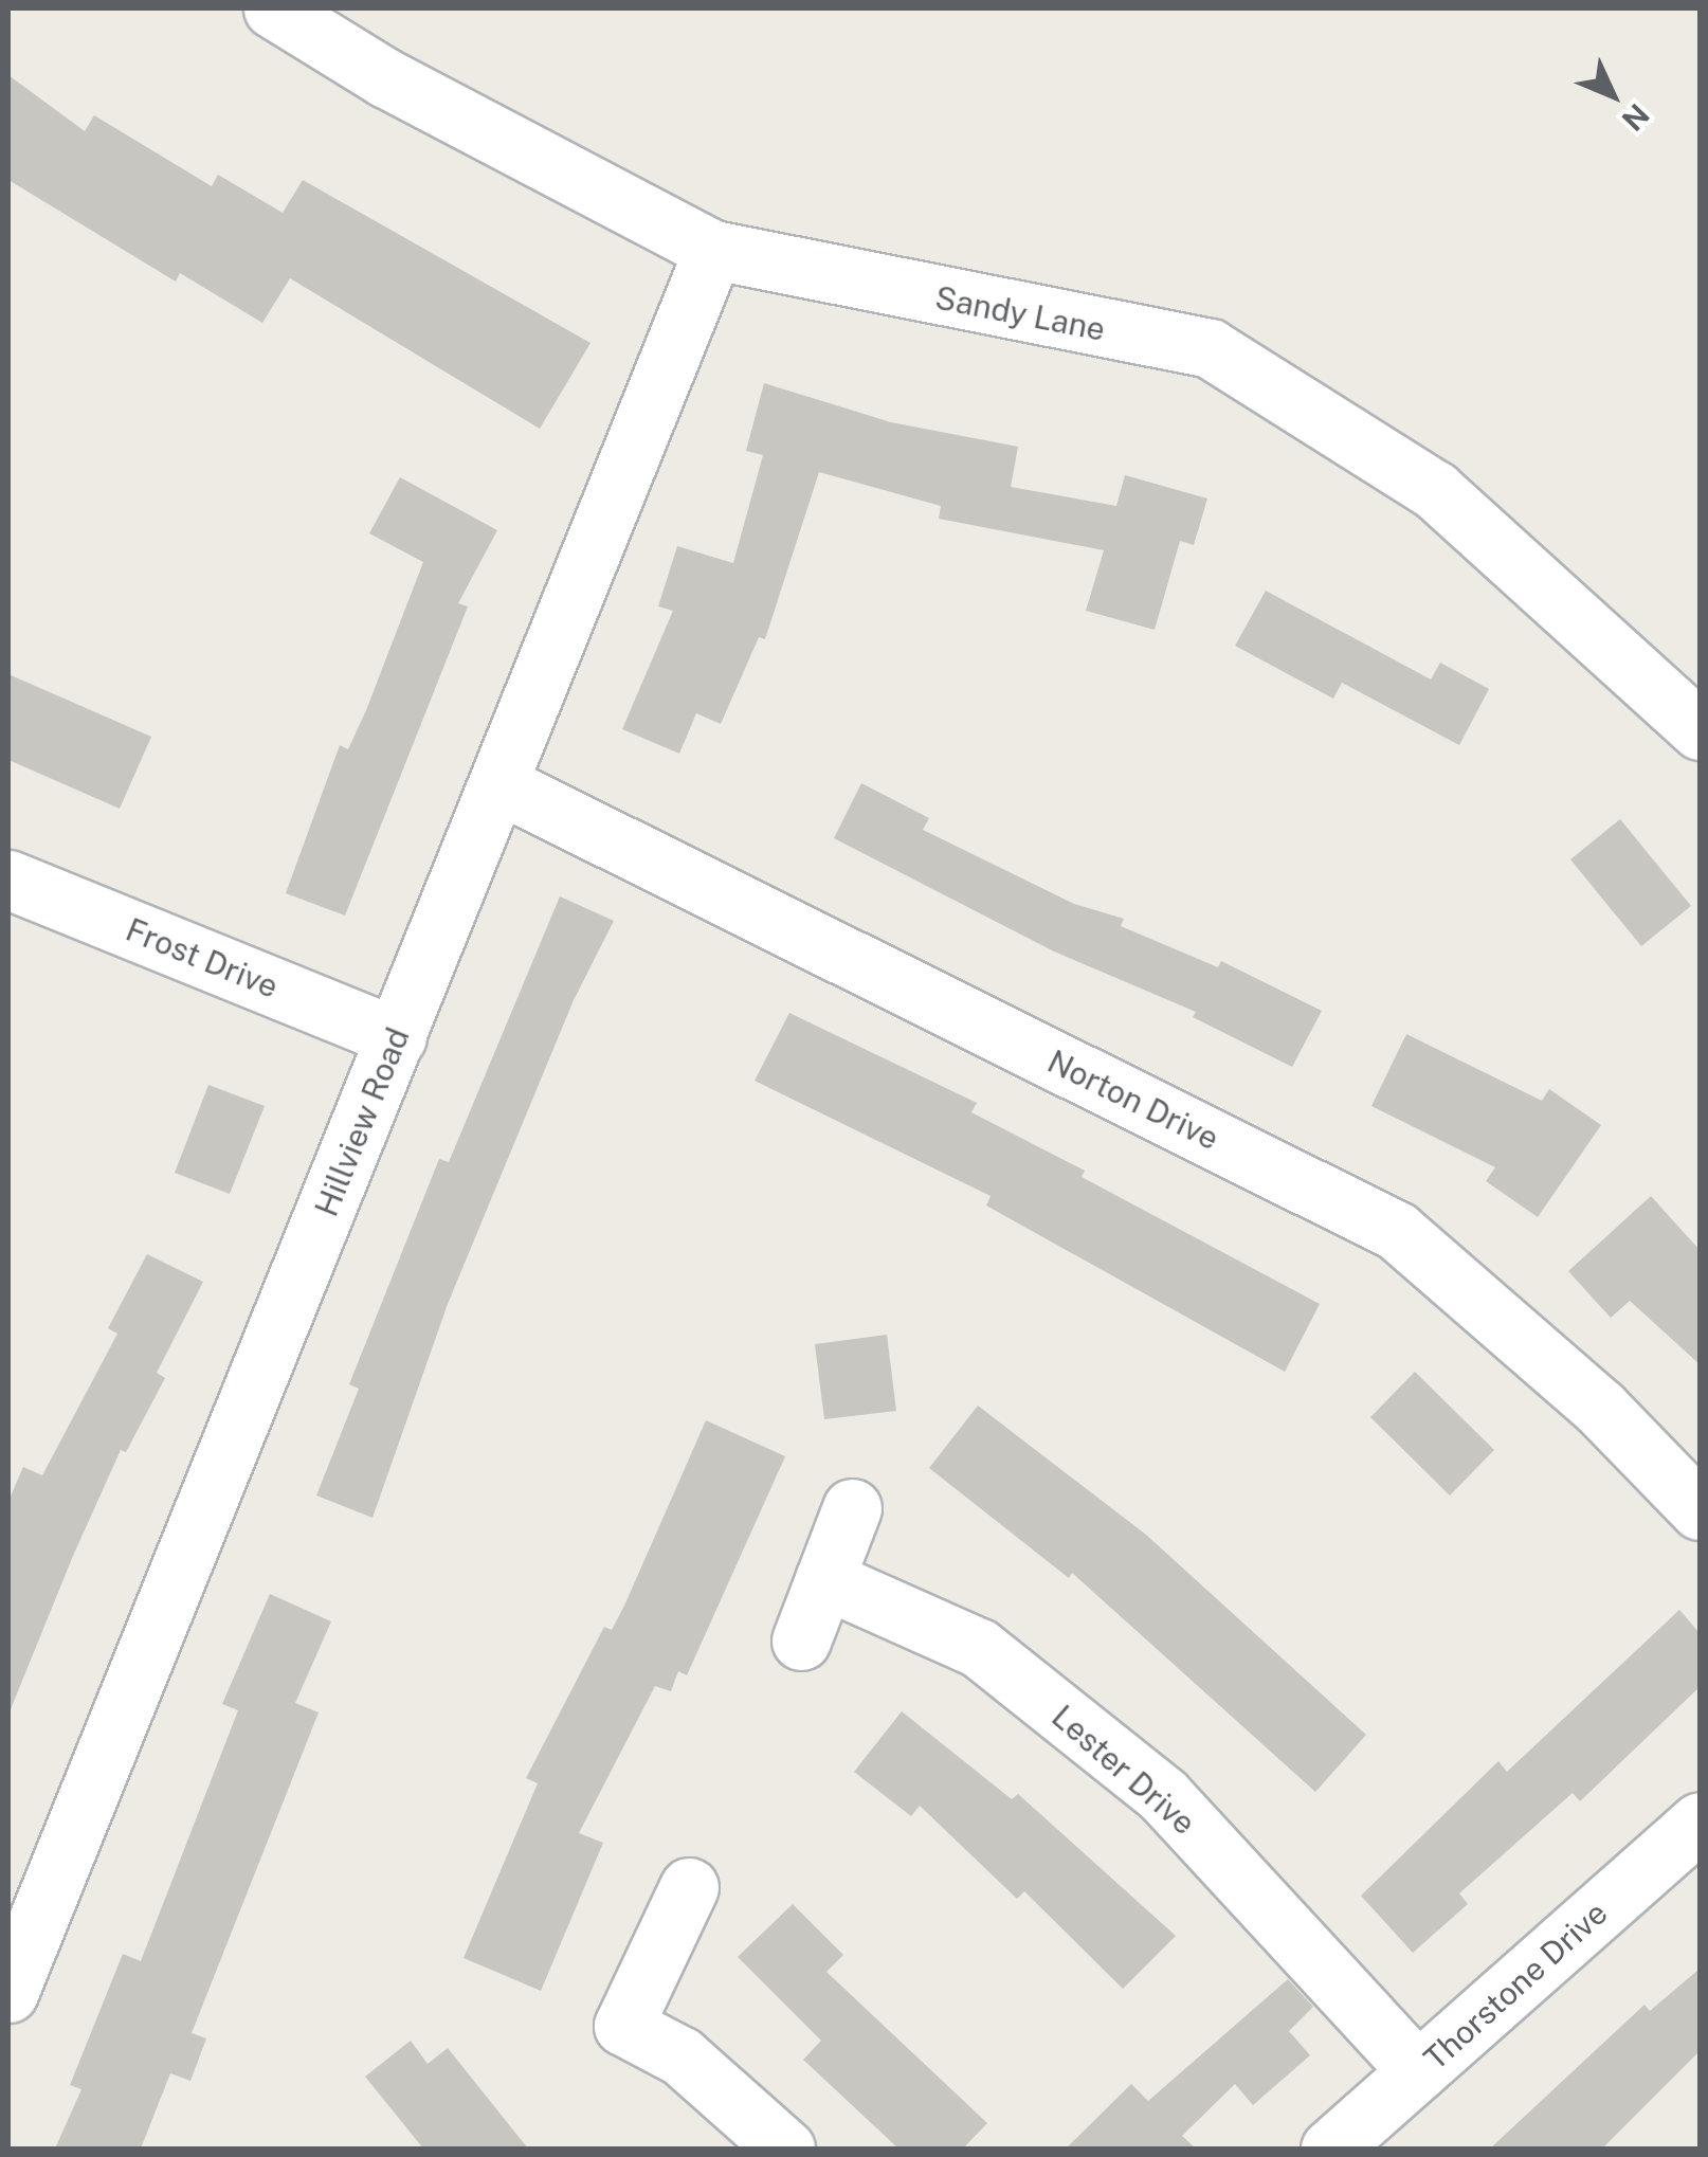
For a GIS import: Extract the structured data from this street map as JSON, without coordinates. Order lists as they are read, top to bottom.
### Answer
{
  "streets": {
    "street": [
      "Sandy Lane",
      "Frost Drive",
      "Norton Drive",
      "Hillview Road",
      "Lester Drive",
      "Thorstone Drive"
    ]
  },
  "crossings": [
    ["Sandy Lane", "Hillview Road"],
    ["Frost Drive", "Hillview Road"],
    ["Norton Drive", "Hillview Road"],
    ["Lester Drive", "Thorstone Drive"]
  ],
  "north": "bottom right"
}
